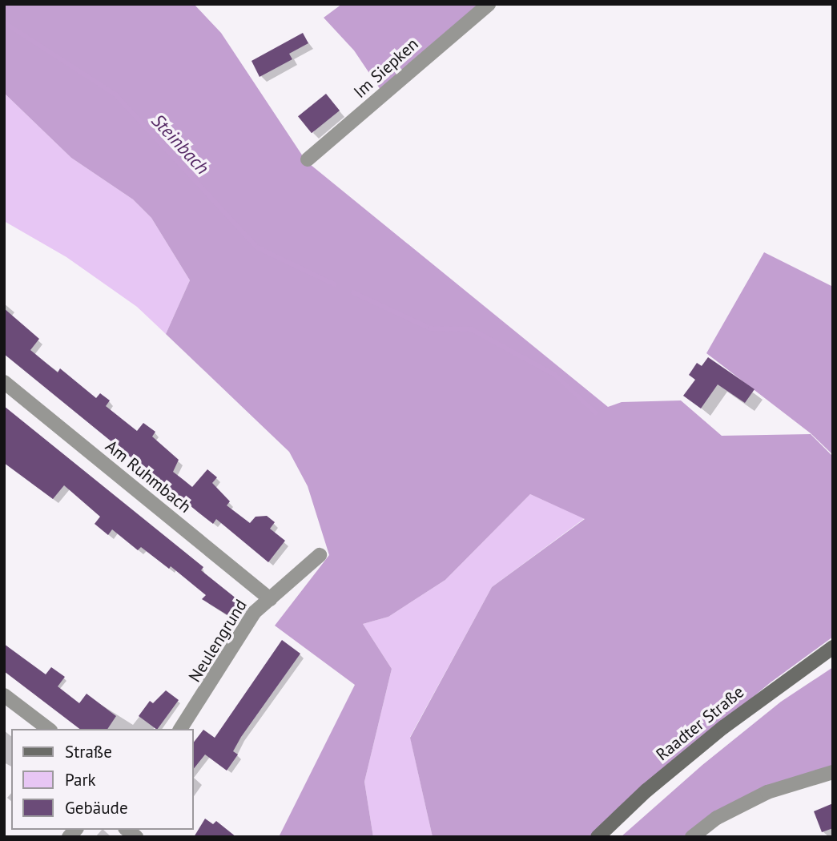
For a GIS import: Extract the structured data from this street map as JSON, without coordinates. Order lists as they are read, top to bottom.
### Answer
{
  "streets": {
    "main road": ["Raadter Straße"],
    "street": ["Im Siepken", "Am Ruhmbach", "Neulengrund"]
  },
  "crossings": [
    ["Am Ruhmbach", "Neulengrund"]
  ],
  "water": ["Steinbach"],
  "legend": ["Straße", "Park", "Gebäude"]
}
